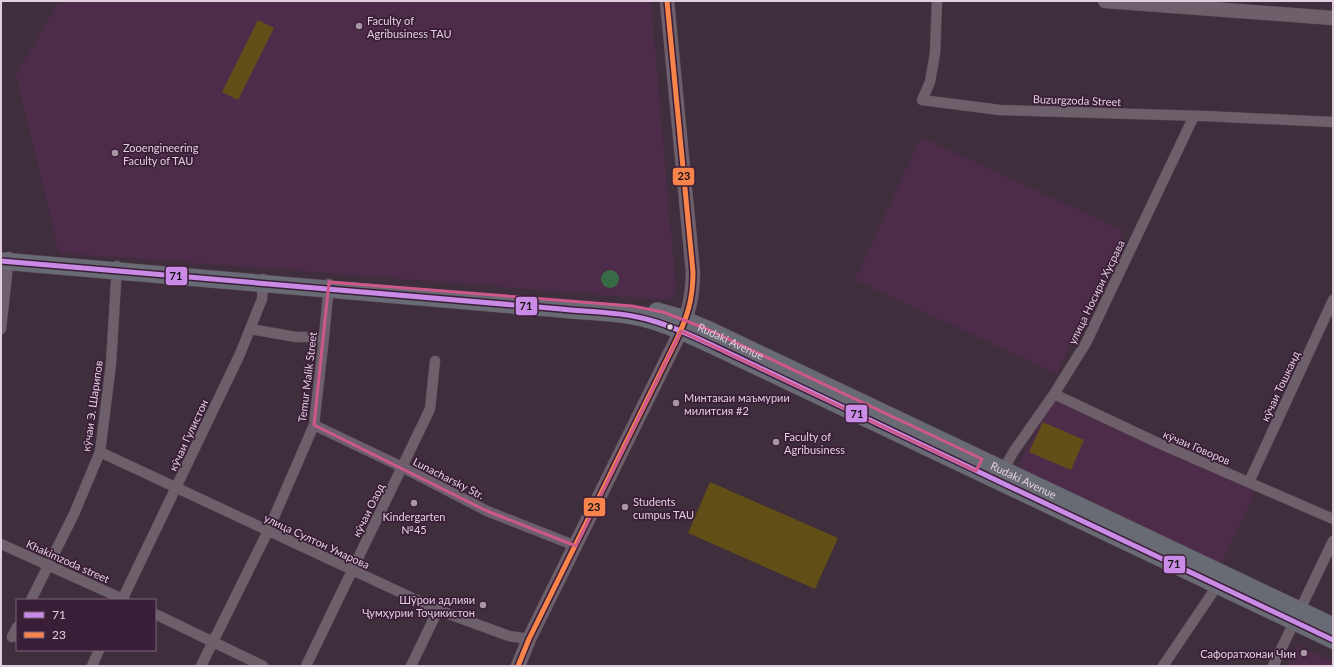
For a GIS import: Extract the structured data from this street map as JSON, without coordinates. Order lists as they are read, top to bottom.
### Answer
{
  "streets": {
    "highway": ["Rudaki Avenue"],
    "street": [
      "Buzurgzoda Street",
      "улица Носири Хусрава",
      "Temur Malik Street",
      "кӯчаи Тошканд",
      "кӯчаи Э. Шарипов",
      "кӯчаи Гулистон",
      "кӯчаи Говоров",
      "Lunacharsky Str.",
      "кӯчаи Озод",
      "улица Султон Умарова",
      "Khakimzoda street"
    ]
  },
  "crossings": [
    ["Buzurgzoda Street", "улица Носири Хусрава"],
    ["улица Носири Хусрава", "Rudaki Avenue"],
    ["улица Носири Хусрава", "кӯчаи Говоров"],
    ["Rudaki Avenue", "Temur Malik Street"],
    ["Rudaki Avenue", "кӯчаи Э. Шарипов"],
    ["Rudaki Avenue", "кӯчаи Гулистон"],
    ["Temur Malik Street", "Lunacharsky Str."],
    ["Temur Malik Street", "улица Султон Умарова"],
    ["кӯчаи Тошканд", "кӯчаи Говоров"],
    ["кӯчаи Э. Шарипов", "улица Султон Умарова"],
    ["кӯчаи Э. Шарипов", "Khakimzoda street"],
    ["кӯчаи Гулистон", "улица Султон Умарова"],
    ["Lunacharsky Str.", "кӯчаи Озод"],
    ["кӯчаи Озод", "улица Султон Умарова"]
  ],
  "places": [
    "Faculty of Agribusiness TAU",
    "Zooengineering Faculty of TAU",
    "Минтакаи маъмурии милитсия #2",
    "Faculty of Agribusiness",
    "Kindergarten №45",
    "Students cumpus TAU",
    "Шўрои адлияи Ҷумҳурии Тоҷикистон",
    "Сафоратхонаи Чин"
  ],
  "lines": ["transit line 23", "transit line 71"],
  "legend": ["71", "23"]
}
